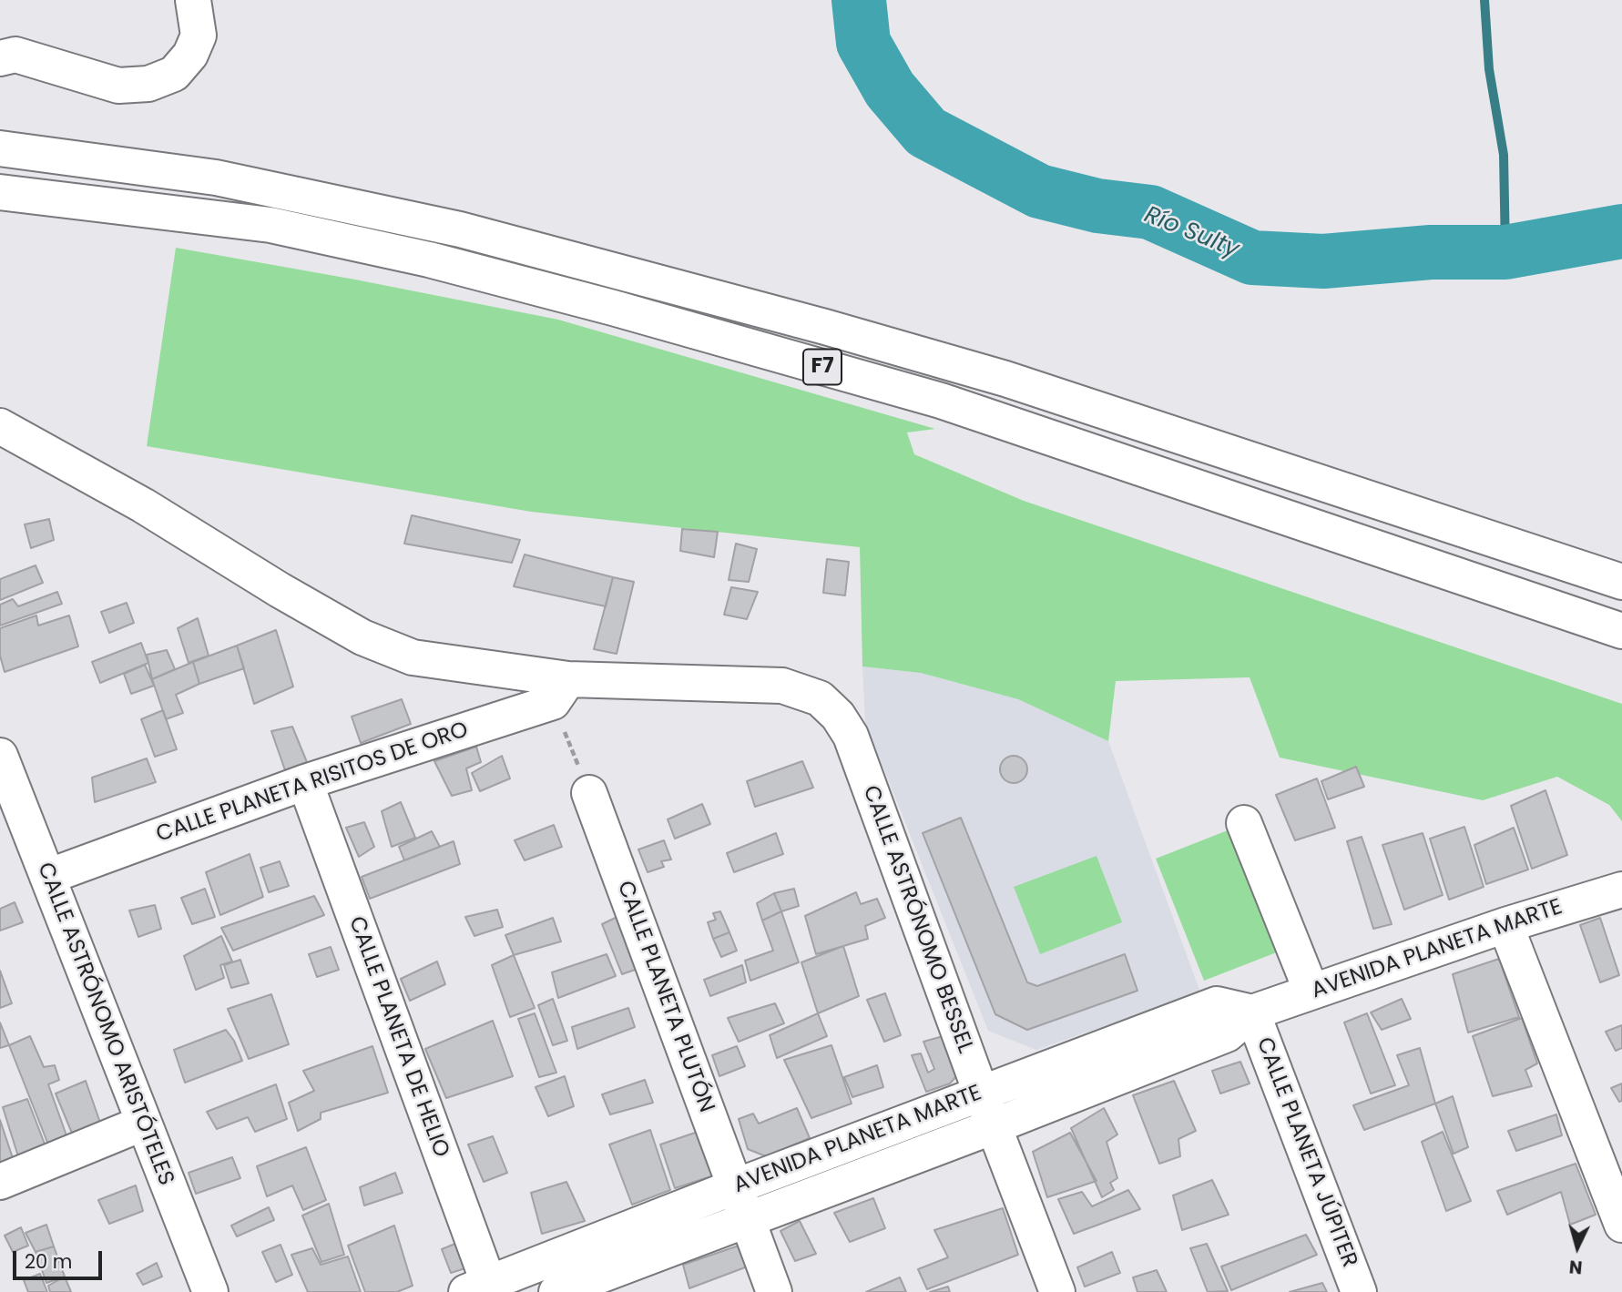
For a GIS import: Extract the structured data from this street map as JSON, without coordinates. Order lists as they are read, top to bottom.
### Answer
{
  "streets": {
    "main road": [
      "F7",
      "CALLE PLANETA RISITOS DE ORO",
      "CALLE ASTRÓNOMO BESSEL",
      "AVENIDA PLANETA MARTE",
      "CALLE PLANETA PLUTÓN",
      "CALLE ASTRÓNOMO ARISTÓTELES",
      "CALLE PLANETA DE HELIO",
      "CALLE PLANETA JÚPITER"
    ]
  },
  "crossings": [
    ["CALLE PLANETA RISITOS DE ORO", "CALLE ASTRÓNOMO BESSEL"],
    ["CALLE PLANETA RISITOS DE ORO", "CALLE ASTRÓNOMO ARISTÓTELES"],
    ["CALLE PLANETA RISITOS DE ORO", "CALLE PLANETA DE HELIO"],
    ["CALLE ASTRÓNOMO BESSEL", "AVENIDA PLANETA MARTE"],
    ["AVENIDA PLANETA MARTE", "CALLE PLANETA PLUTÓN"],
    ["AVENIDA PLANETA MARTE", "CALLE PLANETA DE HELIO"],
    ["AVENIDA PLANETA MARTE", "CALLE PLANETA JÚPITER"]
  ],
  "water": ["Río Sulty"],
  "scale_bar": "20 m",
  "north": "bottom"
}
